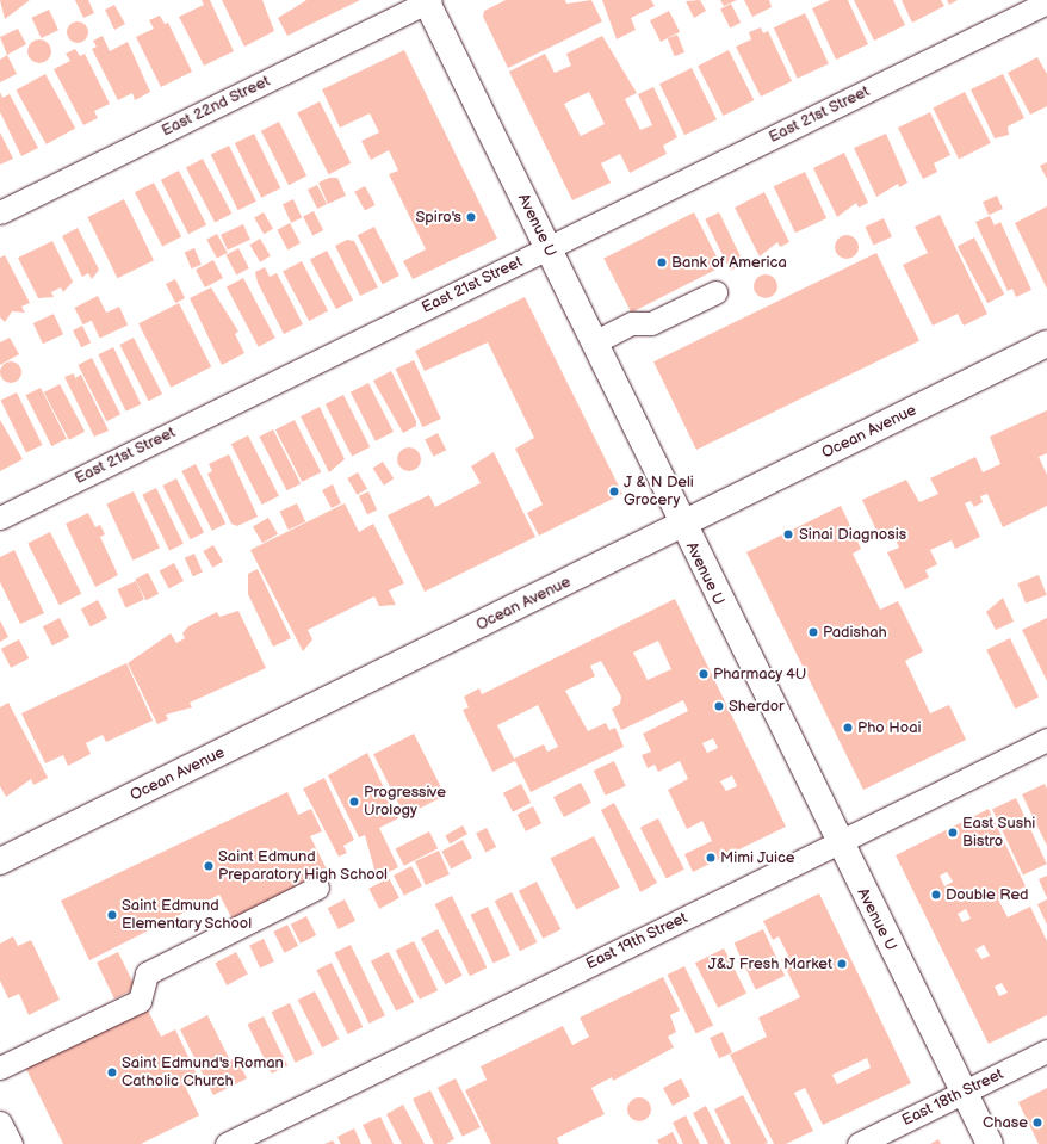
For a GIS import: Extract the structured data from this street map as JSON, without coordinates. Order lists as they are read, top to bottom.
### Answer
{
  "streets": {
    "main road": ["Avenue U", "Ocean Avenue"],
    "street": [
      "East 22nd Street",
      "East 21st Street",
      "East 19th Street",
      "East 18th Street"
    ]
  },
  "crossings": [
    ["East 22nd Street", "Avenue U"],
    ["East 21st Street", "Avenue U"],
    ["Avenue U", "Ocean Avenue"],
    ["Avenue U", "East 19th Street"],
    ["Avenue U", "East 18th Street"]
  ],
  "places": [
    "Spiro's",
    "Bank of America",
    "J & N Deli Grocery",
    "Sinai Diagnosis",
    "Padishah",
    "Pharmacy 4U",
    "Sherdor",
    "Pho Hoai",
    "Progressive Urology",
    "East Sushi Bistro",
    "Mimi Juice",
    "Saint Edmund Preparatory High School",
    "Double Red",
    "Saint Edmund Elementary School",
    "J&J Fresh Market",
    "Saint Edmund's Roman Catholic Church",
    "Chase"
  ]
}
